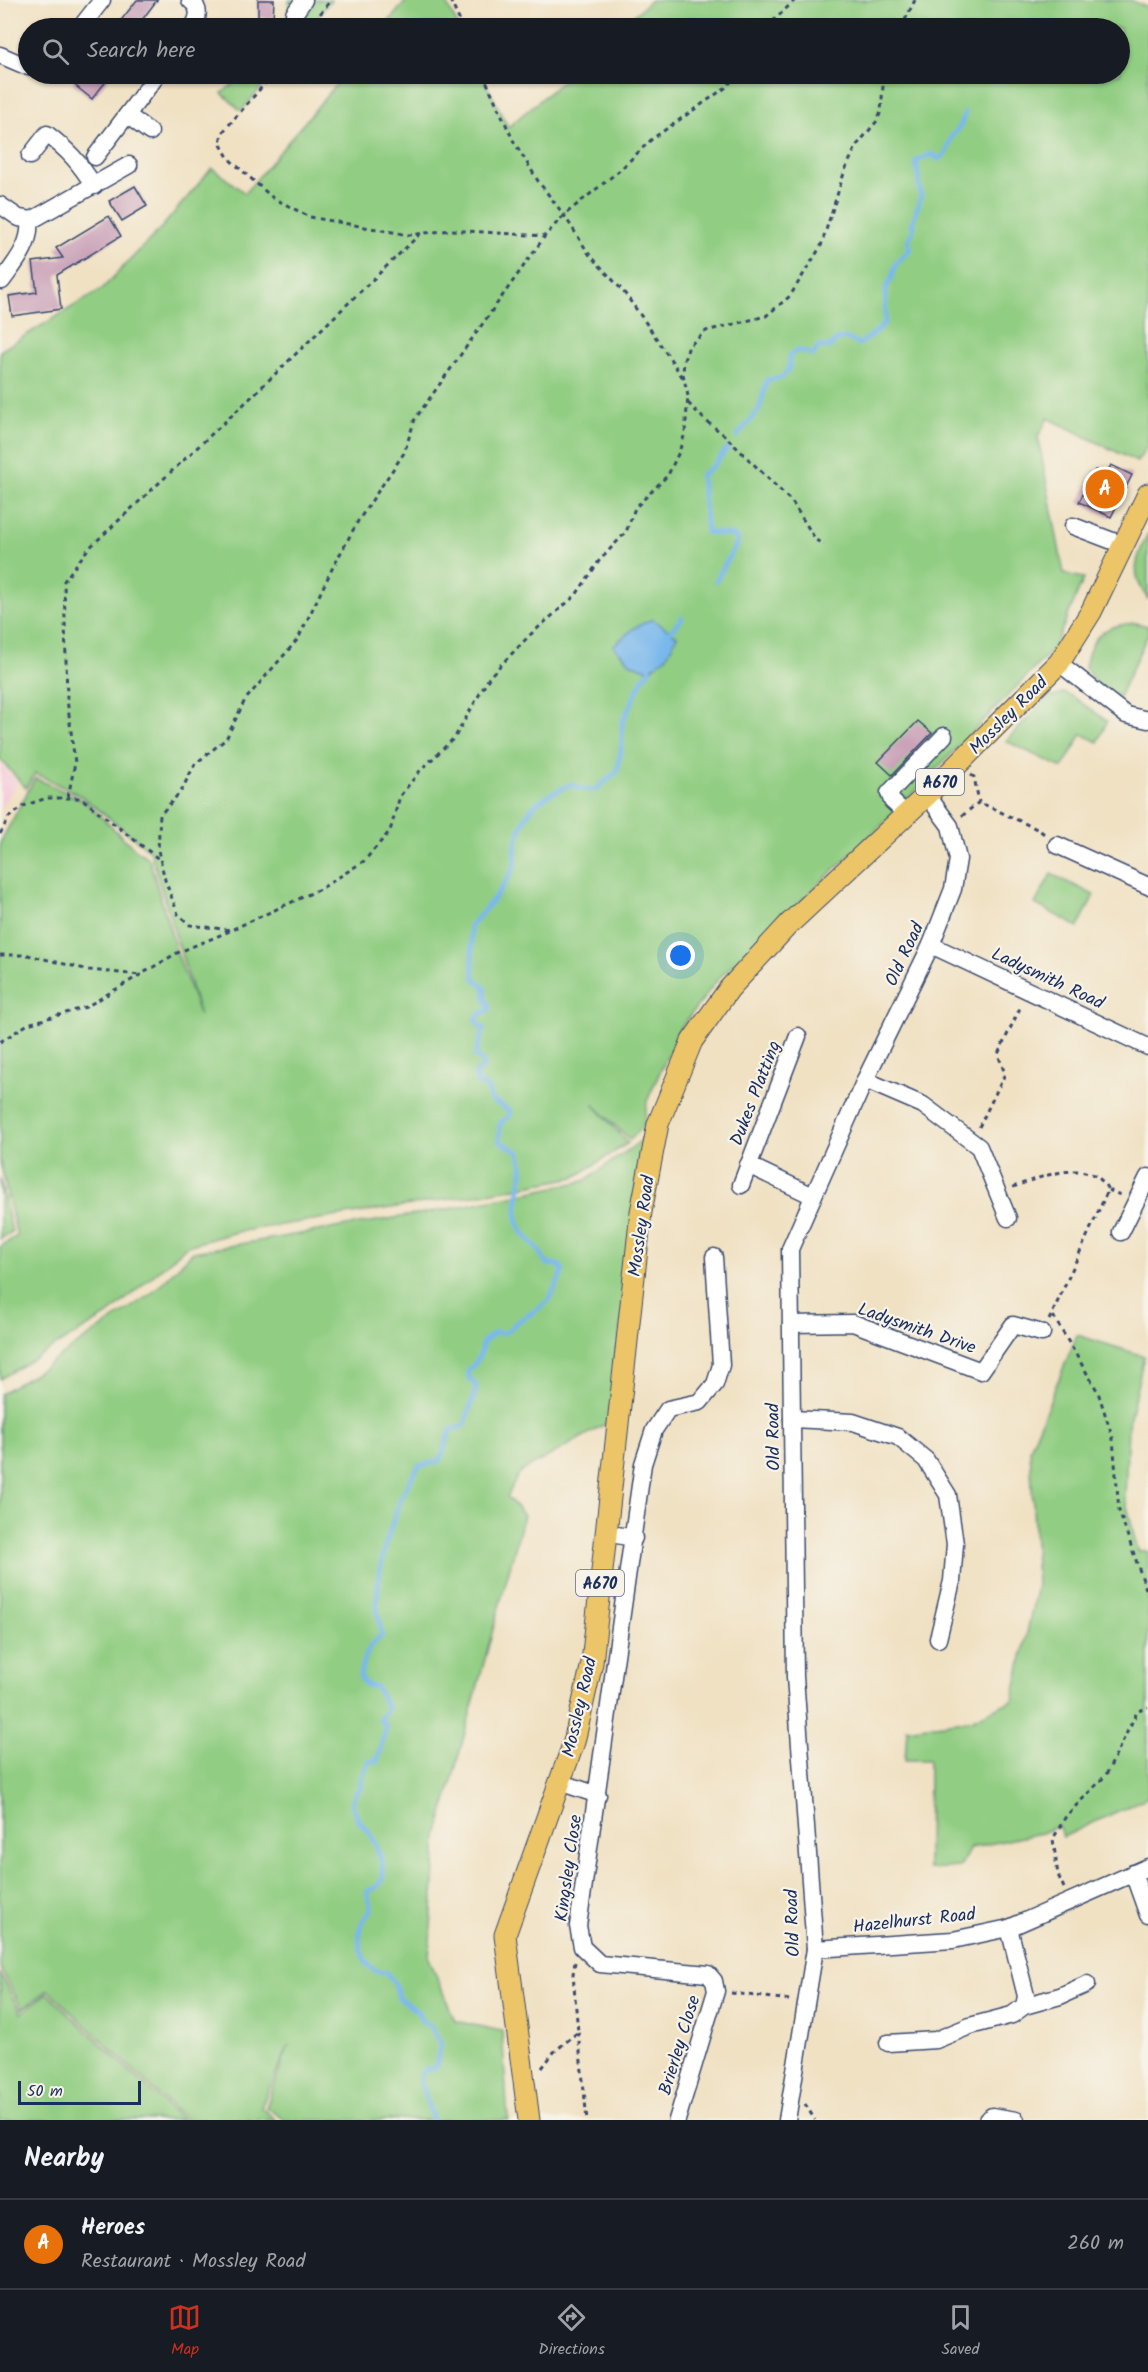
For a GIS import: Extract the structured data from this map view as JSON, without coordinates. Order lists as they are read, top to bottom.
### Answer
{
  "streets": {
    "main road": ["Mossley Road", "A670"],
    "street": [
      "Old Road",
      "Ladysmith Road",
      "Dukes Platting",
      "Ladysmith Drive",
      "Kingsley Close",
      "Hazelhurst Road",
      "Brierley Close"
    ]
  },
  "crossings": [
    ["Mossley Road", "Old Road"],
    ["Mossley Road", "Kingsley Close"],
    ["Old Road", "Ladysmith Road"],
    ["Old Road", "Dukes Platting"],
    ["Old Road", "Ladysmith Drive"],
    ["Old Road", "Hazelhurst Road"],
    ["Kingsley Close", "Brierley Close"]
  ],
  "scale_bar": "50 m",
  "page": {
    "search": "Search here",
    "pins": "A",
    "scale": "50 m",
    "heading": "Nearby",
    "list": [
      {
        "mark": "A",
        "name": "Heroes",
        "note": "Restaurant · Mossley Road",
        "value": "260 m"
      }
    ],
    "nav": ["Map", "Directions", "Saved"]
  }
}
